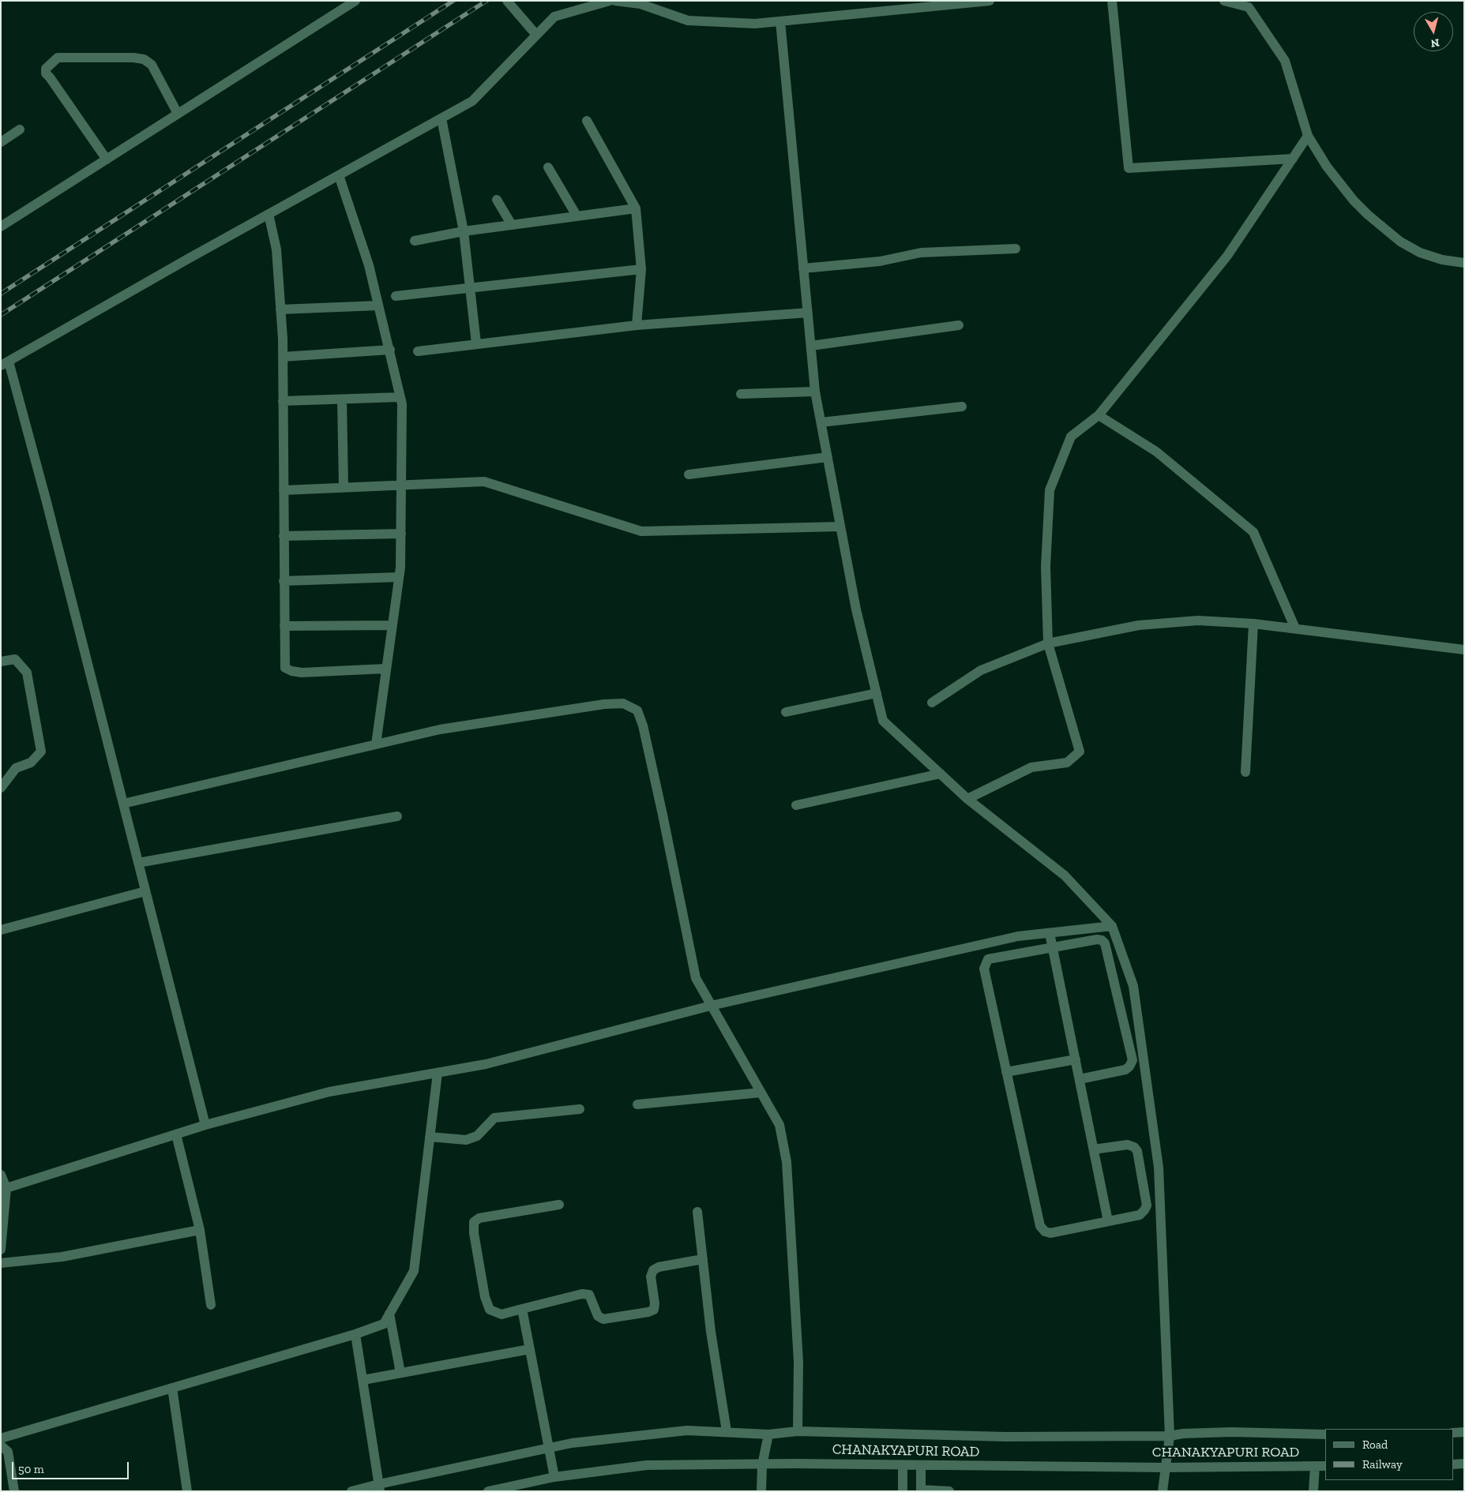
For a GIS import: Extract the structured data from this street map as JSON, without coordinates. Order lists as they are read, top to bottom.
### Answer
{
  "streets": {
    "street": ["CHANAKYAPURI ROAD"]
  },
  "legend": ["Road", "Railway"],
  "scale_bar": "50 m",
  "north": "bottom"
}
